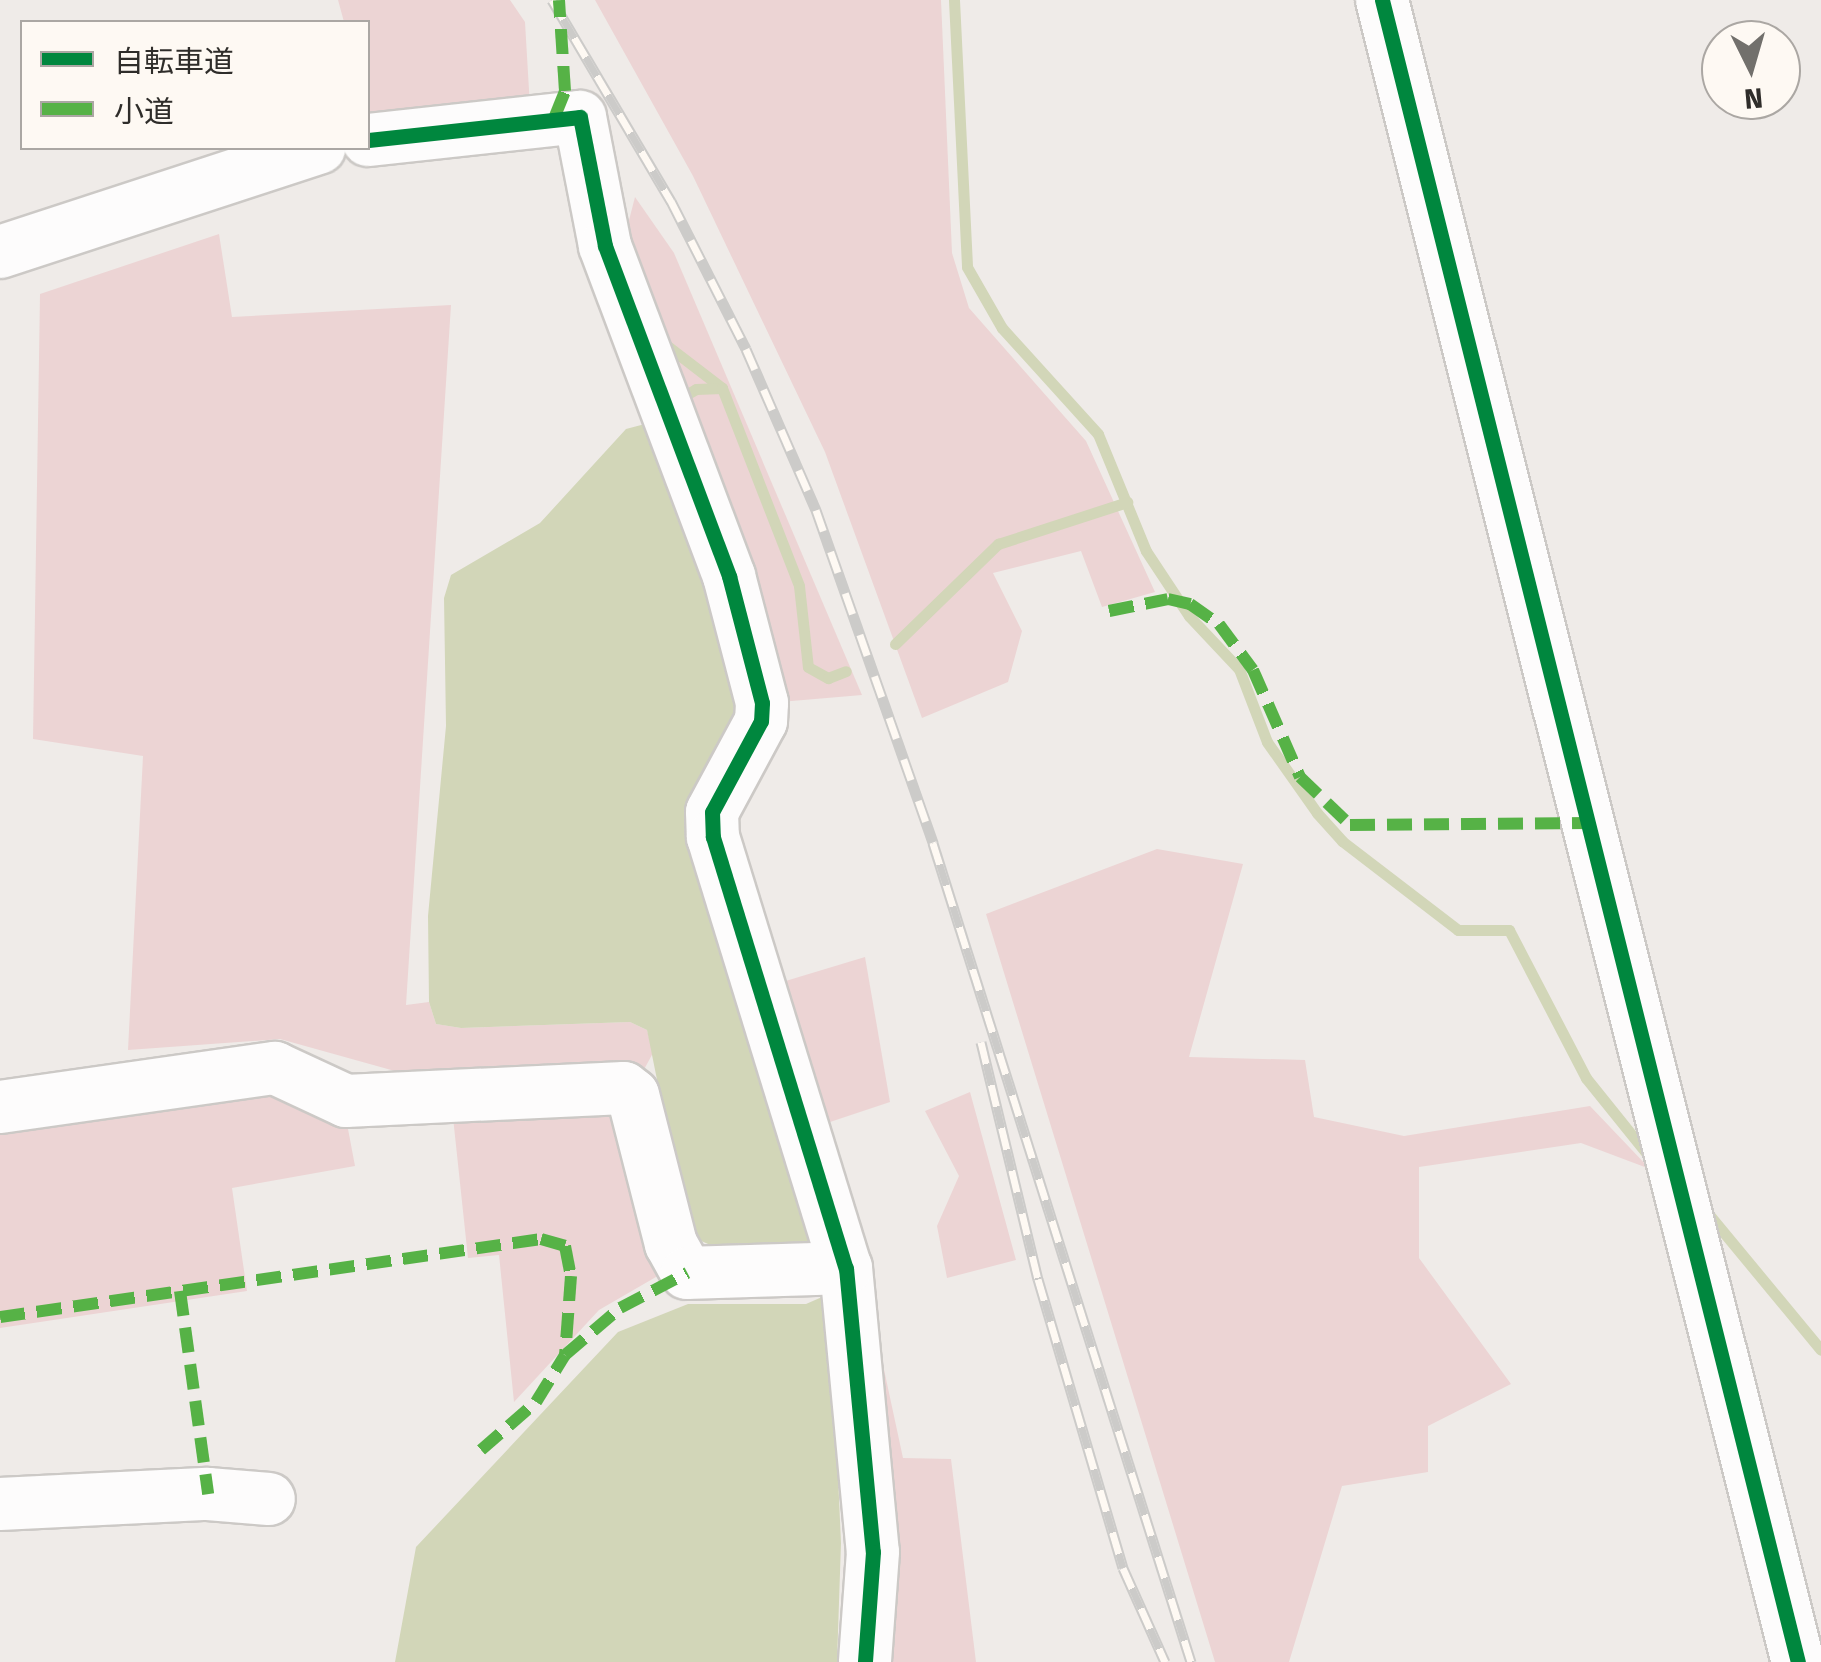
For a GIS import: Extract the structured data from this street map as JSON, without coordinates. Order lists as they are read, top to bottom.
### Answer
{
  "legend": ["自転車道", "小道"],
  "north": "bottom"
}
